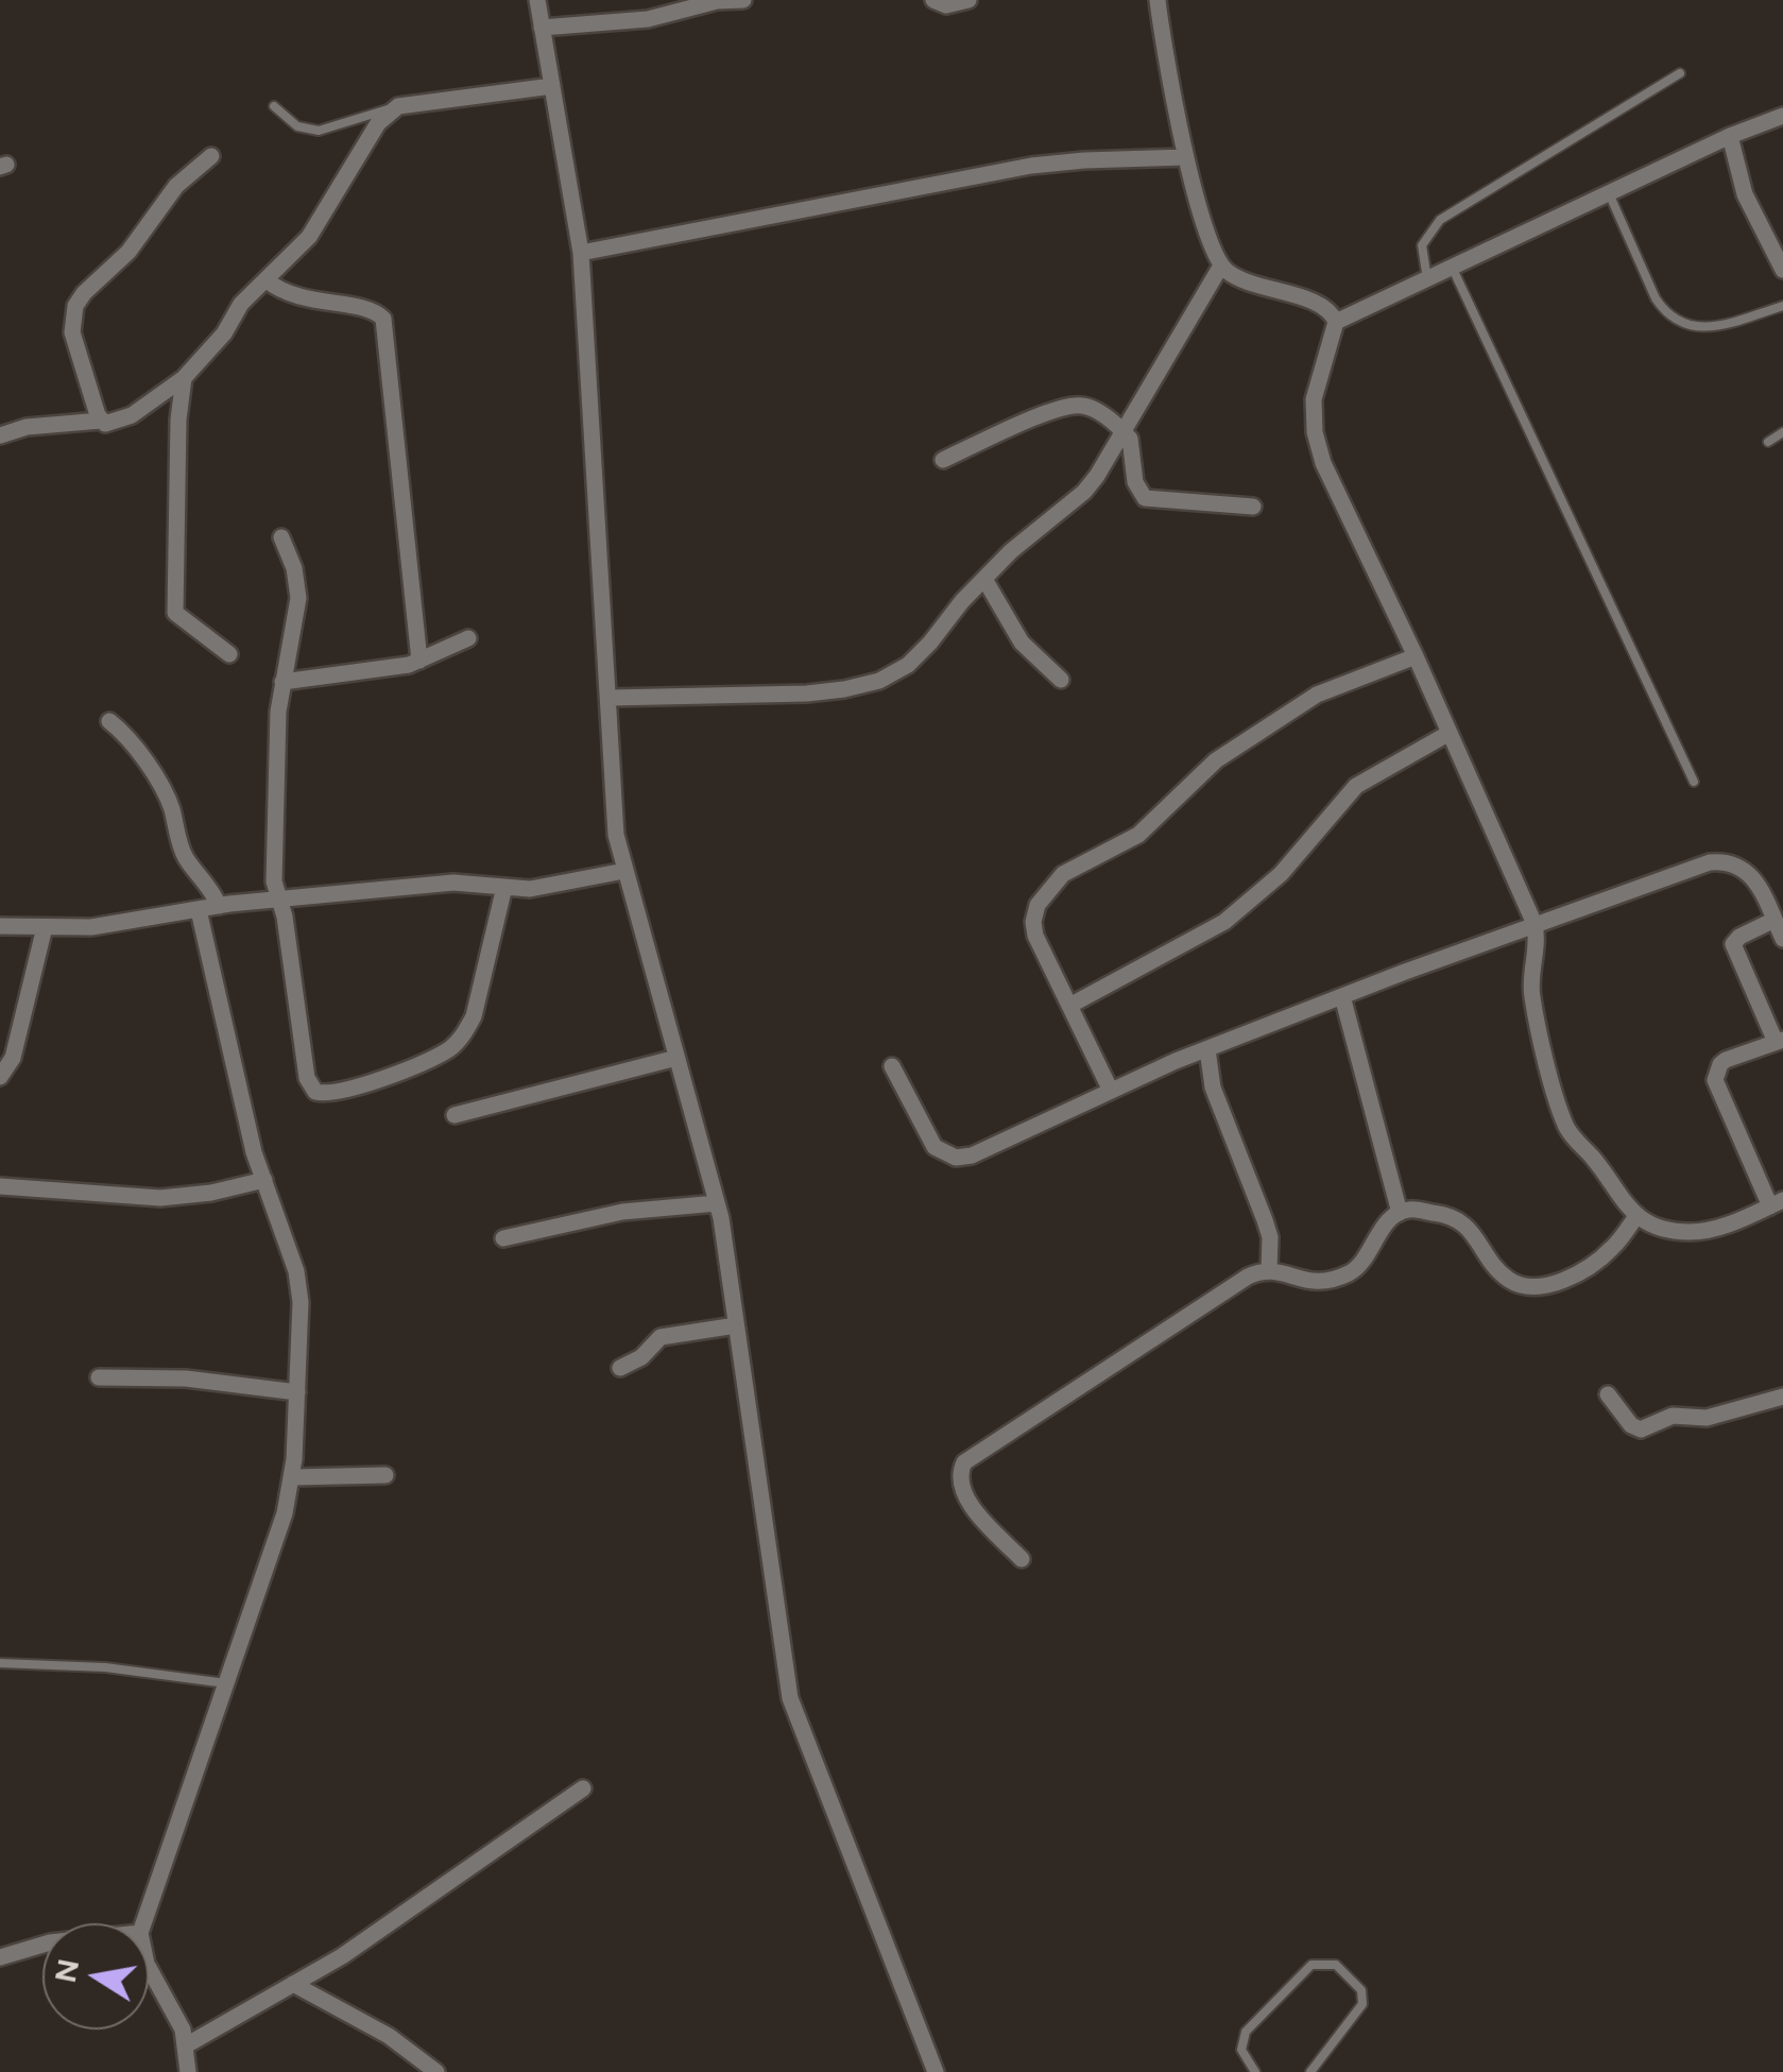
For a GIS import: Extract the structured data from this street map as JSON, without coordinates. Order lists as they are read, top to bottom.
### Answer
{
  "north": "left"
}
